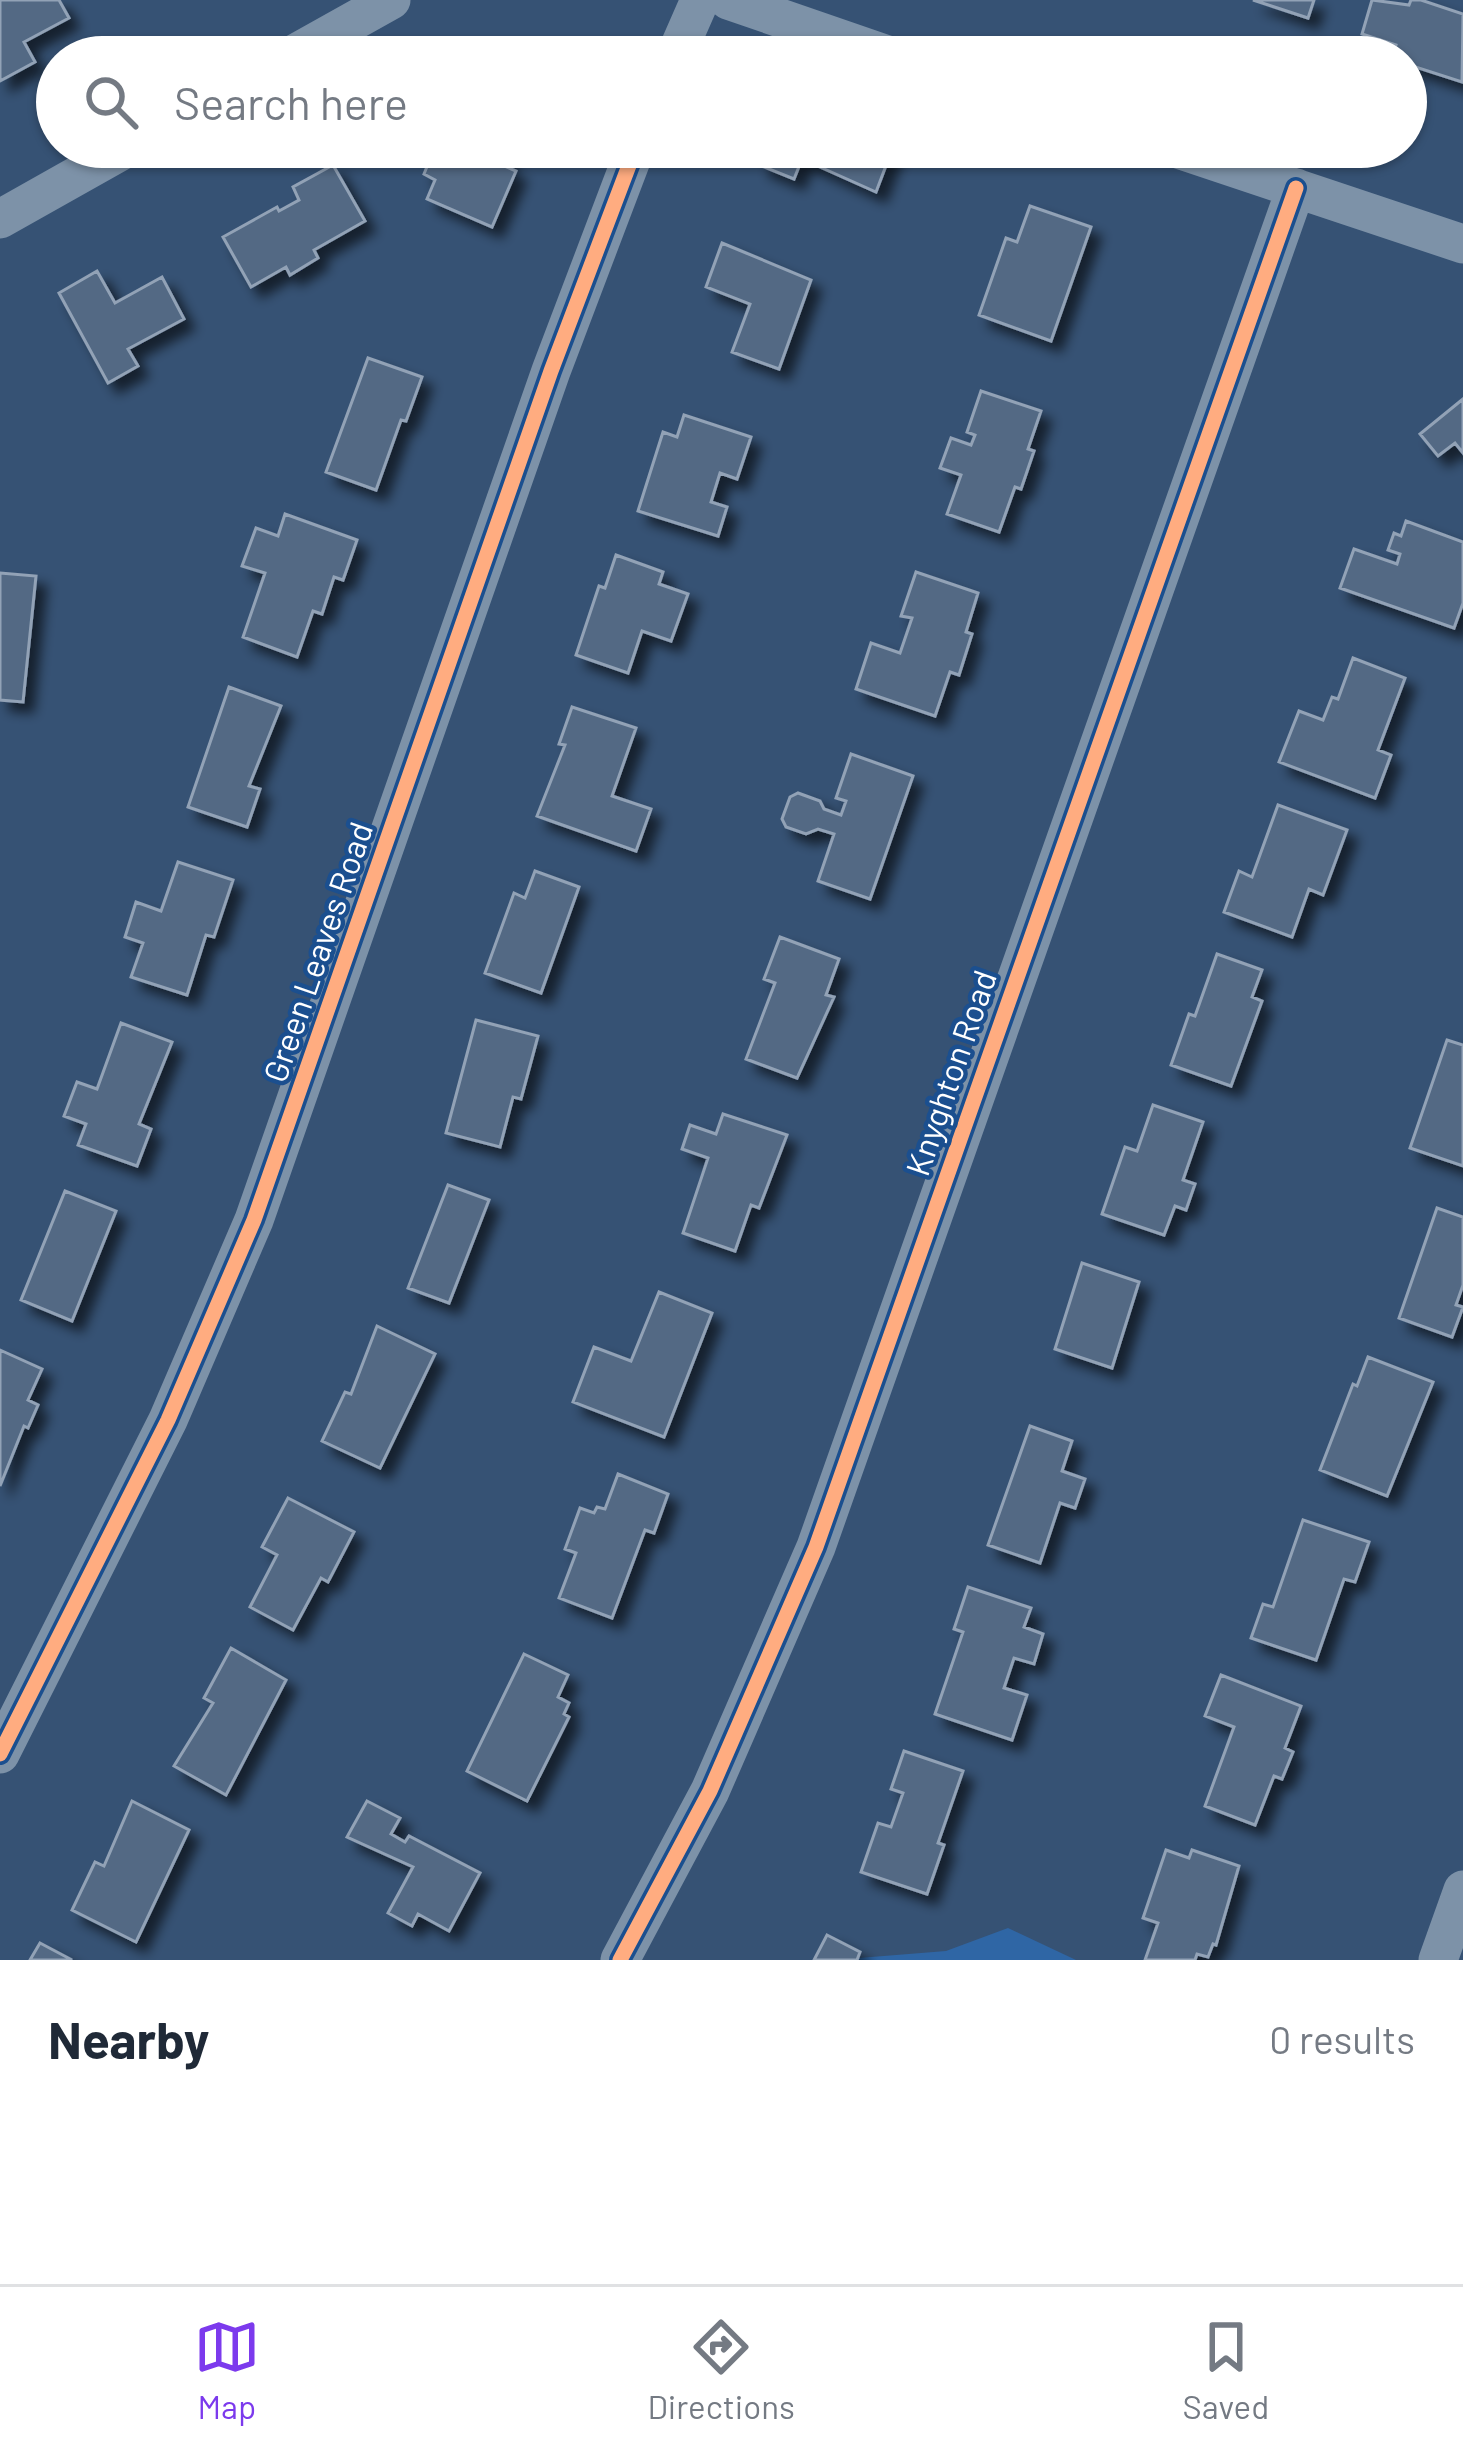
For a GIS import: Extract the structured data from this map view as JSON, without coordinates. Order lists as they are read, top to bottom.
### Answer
{
  "streets": {
    "street": ["Green Leaves Road", "Knyghton Road"]
  },
  "page": {
    "search": "Search here",
    "heading": ["Nearby", "0 results"],
    "nav": ["Map", "Directions", "Saved"]
  }
}
